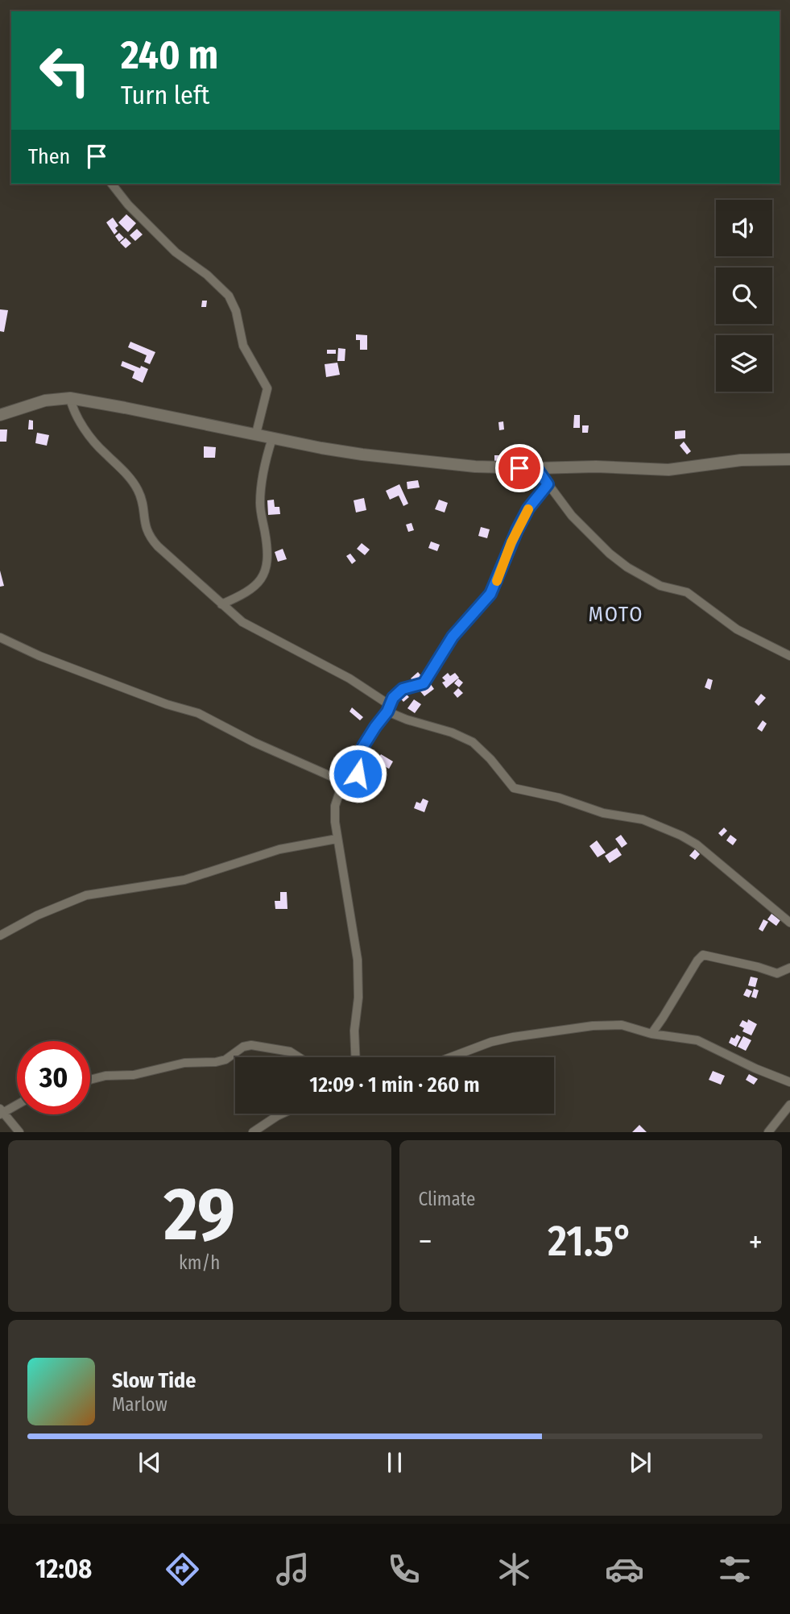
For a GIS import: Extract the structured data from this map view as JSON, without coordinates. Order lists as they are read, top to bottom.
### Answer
{
  "districts": ["MOTO"],
  "page": {
    "turn": ["240 m", "Turn left"],
    "then": "Then",
    "limit": "30",
    "trip": "12:09 · 1 min · 260 m",
    "tile": [
      ["29", "km/h"],
      "Climate"
    ],
    "heat": ["−", "21.5°", "+"],
    "song": ["Slow Tide", "Marlow"],
    "tabs": "12:08"
  }
}
